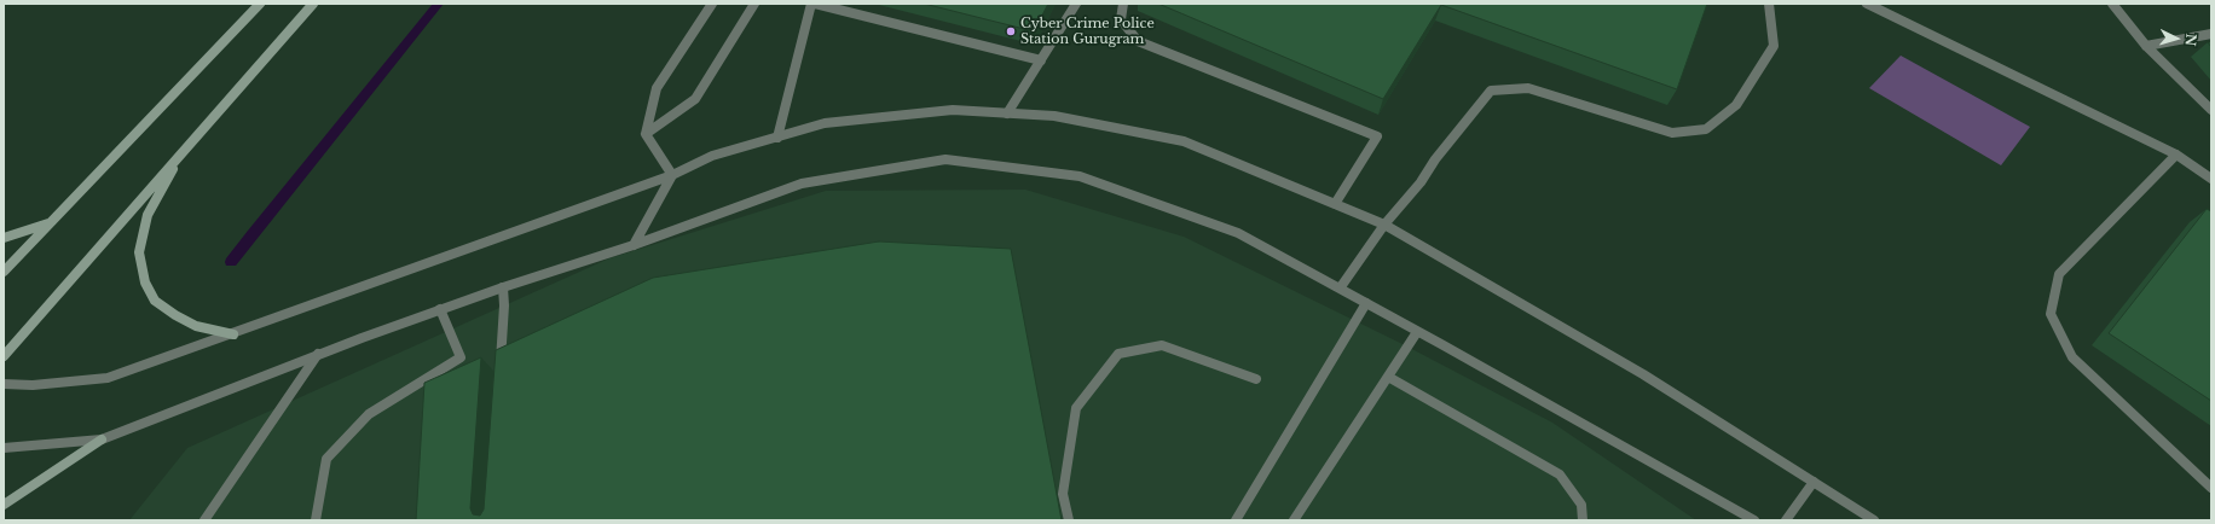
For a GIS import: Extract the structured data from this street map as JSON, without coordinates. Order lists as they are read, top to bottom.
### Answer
{
  "places": ["Cyber Crime Police Station Gurugram"],
  "north": "right"
}
